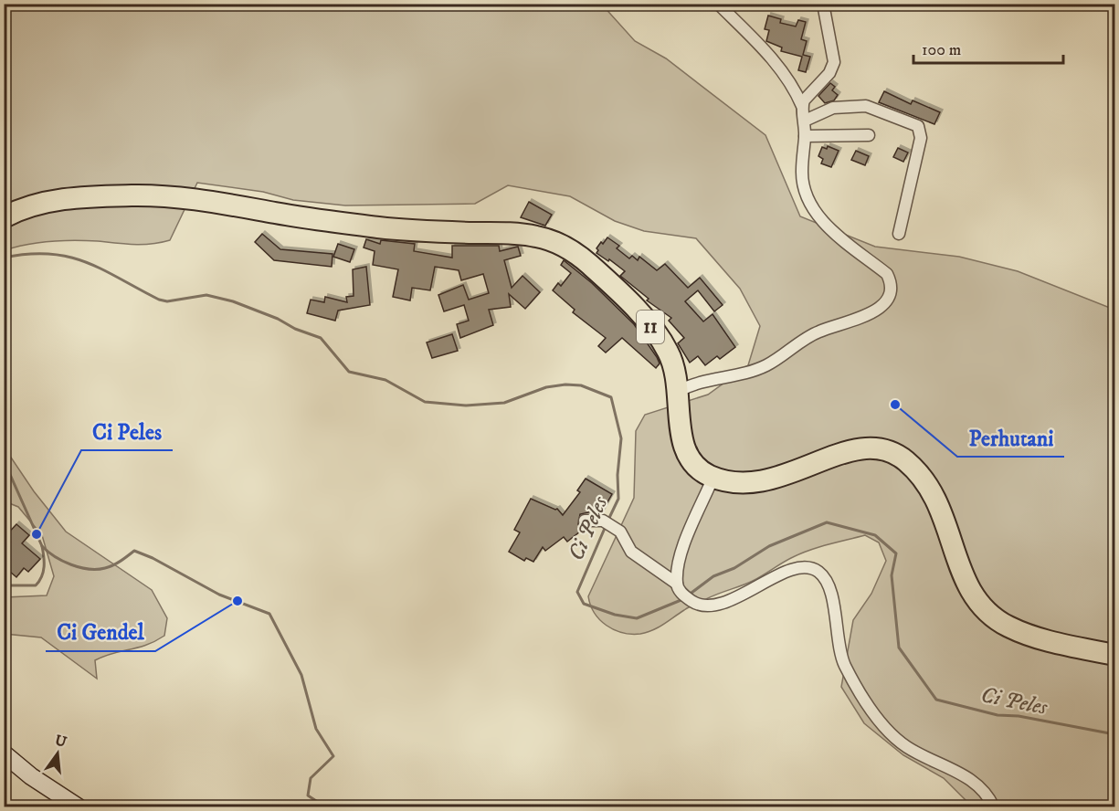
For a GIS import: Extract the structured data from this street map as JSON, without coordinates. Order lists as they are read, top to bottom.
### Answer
{
  "streets": {
    "highway": ["11"]
  },
  "water": ["Ci Peles"],
  "places": ["Perhutani", "Ci Peles", "Ci Gendel"],
  "scale_bar": "100 m",
  "north": "top"
}
